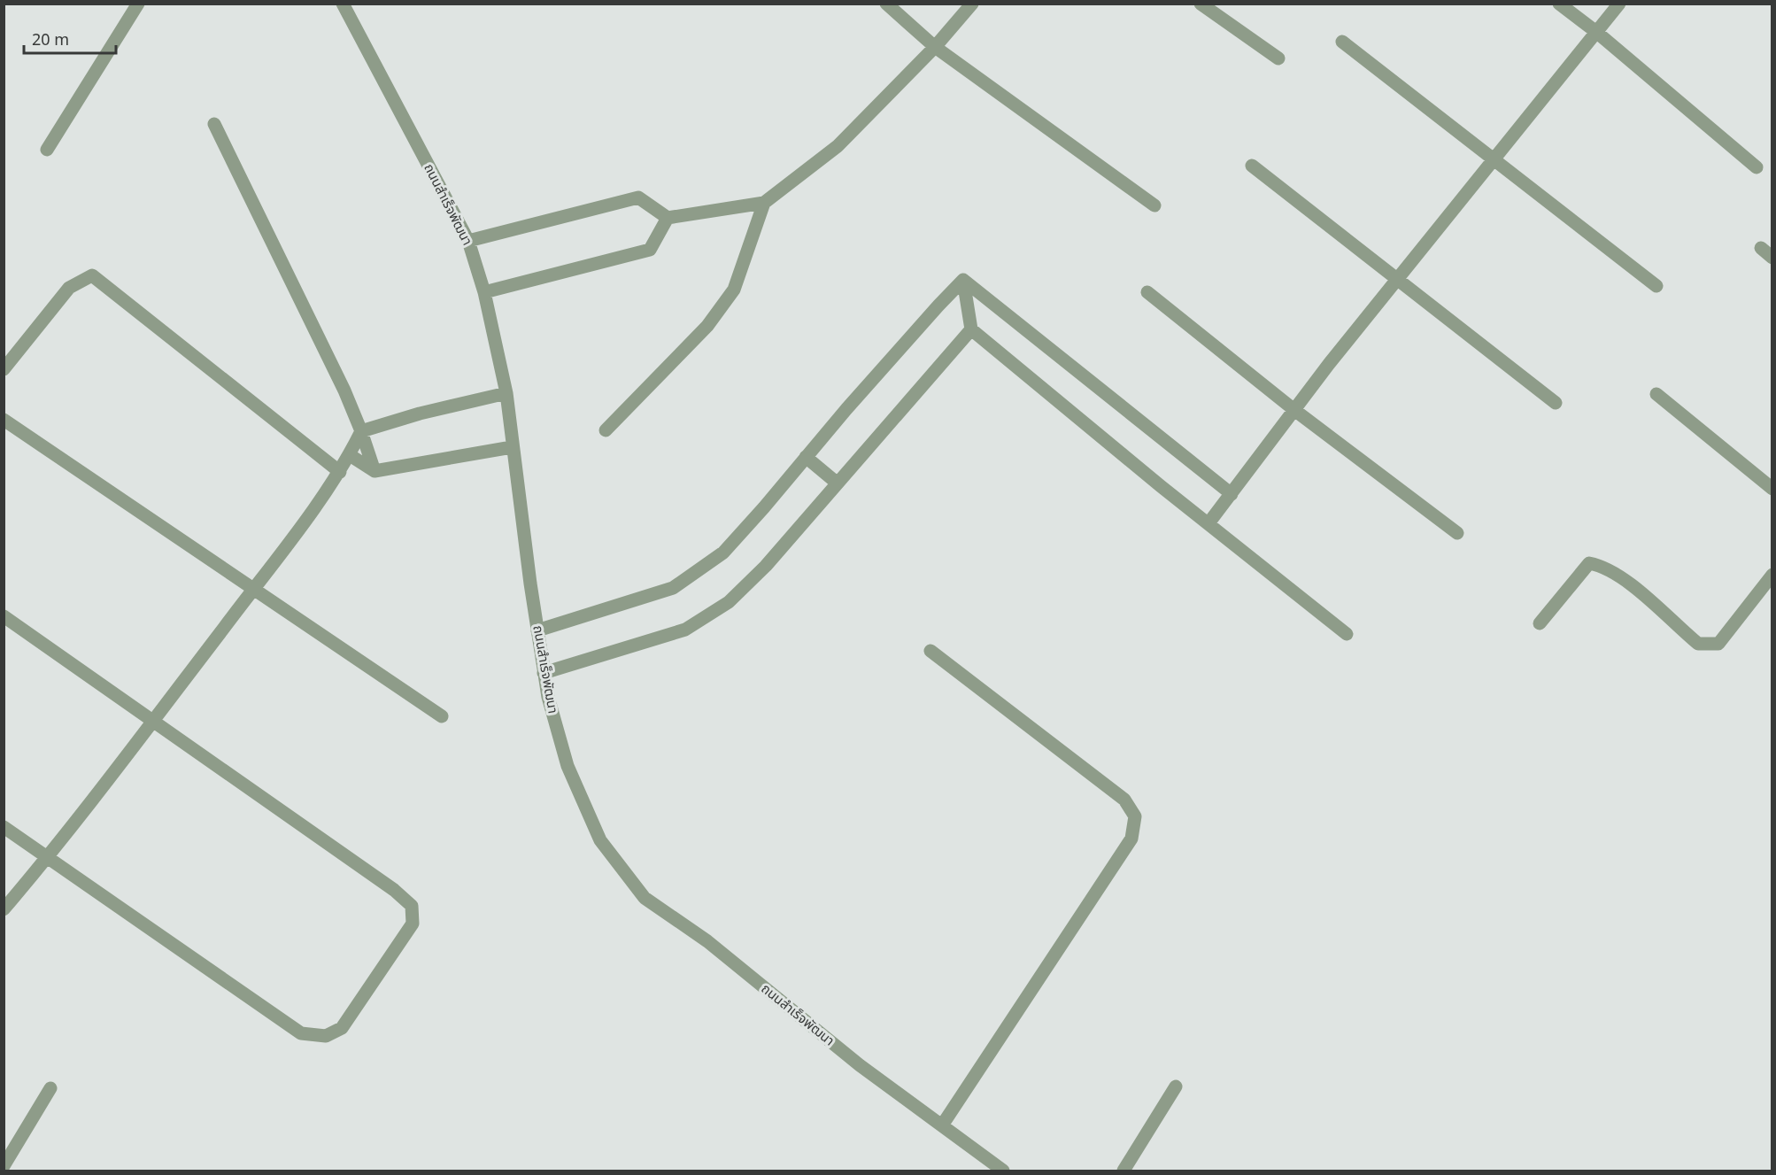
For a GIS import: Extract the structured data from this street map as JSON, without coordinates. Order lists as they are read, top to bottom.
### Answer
{
  "streets": {
    "street": ["ถนนสำเร็จพัฒนา"]
  },
  "scale_bar": "20 m"
}
